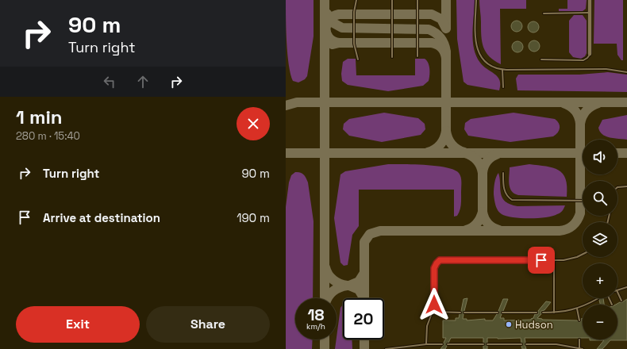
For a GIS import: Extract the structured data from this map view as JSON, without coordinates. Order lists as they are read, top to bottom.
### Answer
{
  "places": ["Hudson"],
  "page": {
    "turn": ["90 m", "Turn right"],
    "heading": ["1 min", "280 m · 15:40"],
    "map_buttons": ["+", "−"],
    "list": [
      {
        "name": "Turn right",
        "value": "90 m"
      },
      {
        "name": "Arrive at destination",
        "value": "190 m"
      }
    ],
    "speed": "18 km/h",
    "limit": "20",
    "buttons": ["Exit", "Share"]
  }
}
